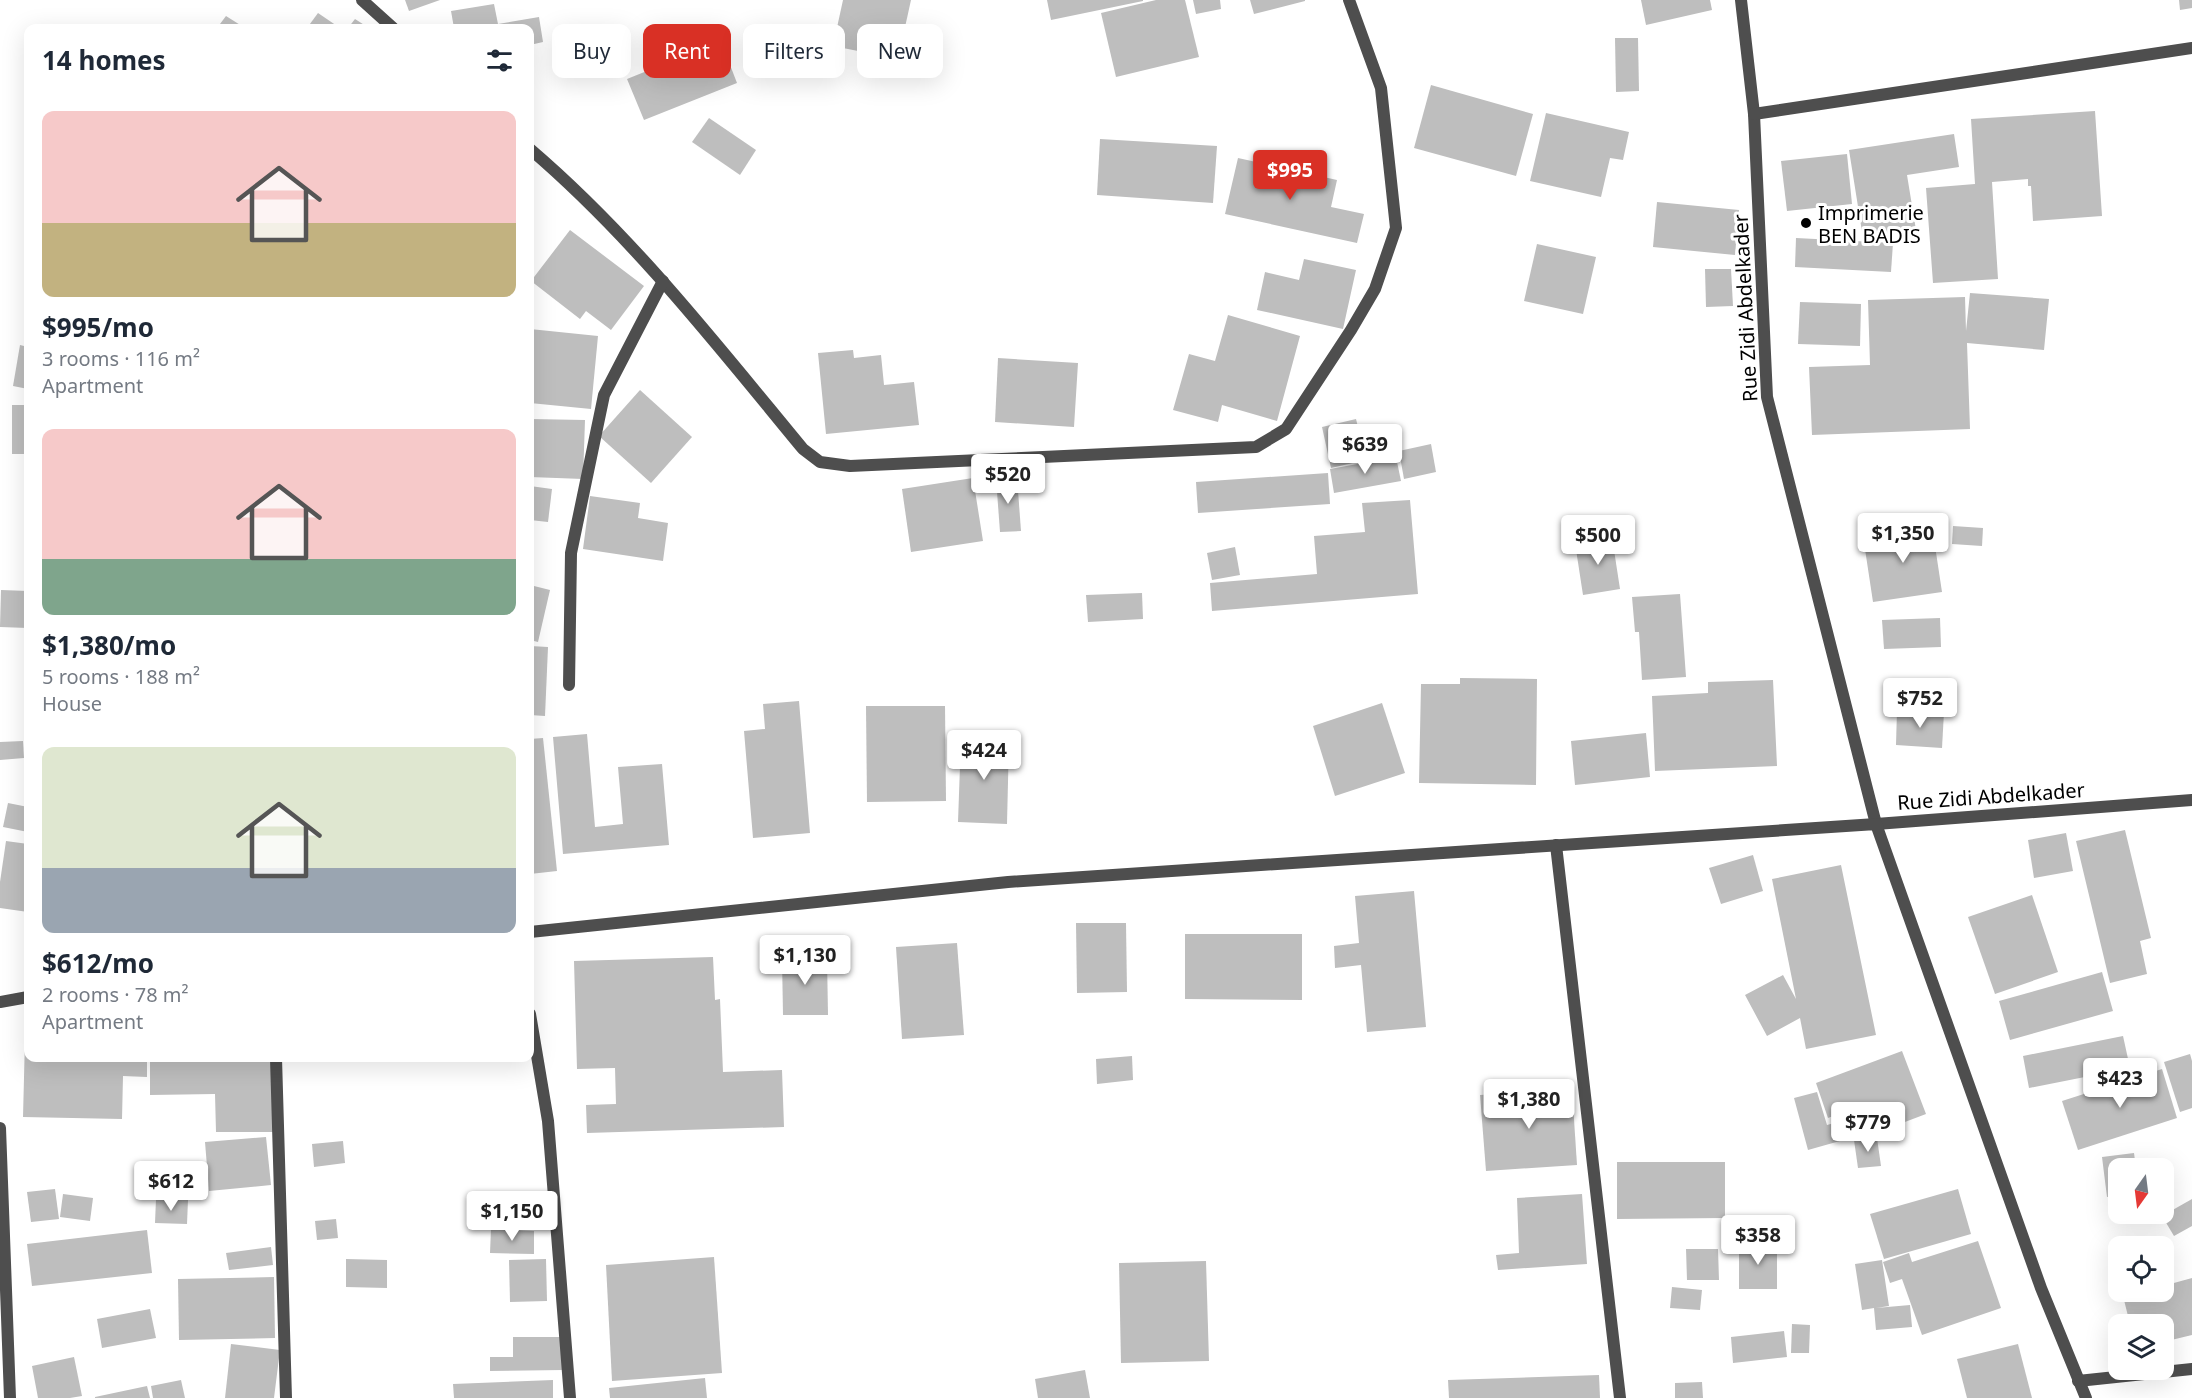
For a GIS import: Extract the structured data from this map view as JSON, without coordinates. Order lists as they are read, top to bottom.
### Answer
{
  "streets": {
    "street": ["Rue Zidi Abdelkader"]
  },
  "places": ["Imprimerie BEN BADIS"],
  "north": "bottom",
  "page": {
    "chip": [
      "Buy",
      "Rent",
      "Filters",
      "New"
    ],
    "heading": "14 homes",
    "list": [
      {
        "name": "$995/mo",
        "note": "3 rooms · 116 m² · Apartment"
      },
      {
        "name": "$1,380/mo",
        "note": "5 rooms · 188 m² · House"
      },
      {
        "name": "$612/mo",
        "note": "2 rooms · 78 m² · Apartment"
      }
    ],
    "price": [
      "$995",
      "$639",
      "$520",
      "$1,350",
      "$500",
      "$752",
      "$424",
      "$1,130",
      "$423",
      "$1,380",
      "$779",
      "$612",
      "$1,150",
      "$358"
    ]
  }
}
